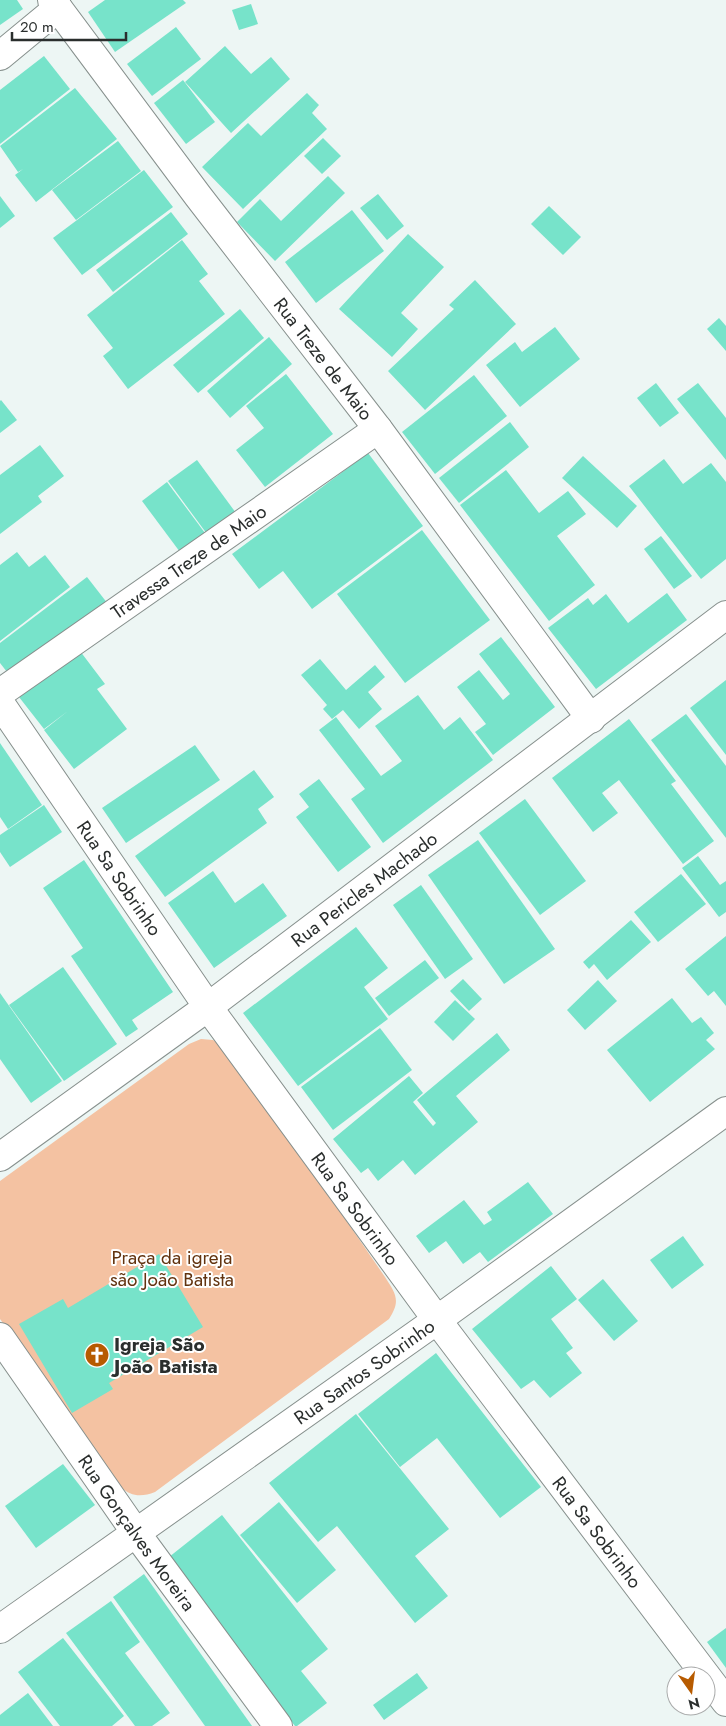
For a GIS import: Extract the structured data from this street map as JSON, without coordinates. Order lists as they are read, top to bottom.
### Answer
{
  "streets": {
    "street": [
      "Rua Treze de Maio",
      "Travessa Treze de Maio",
      "Rua Sa Sobrinho",
      "Rua Pericles Machado",
      "Rua Santos Sobrinho",
      "Rua Gonçalves Moreira"
    ]
  },
  "crossings": [
    ["Rua Treze de Maio", "Travessa Treze de Maio"],
    ["Rua Treze de Maio", "Rua Pericles Machado"],
    ["Rua Sa Sobrinho", "Rua Pericles Machado"],
    ["Rua Sa Sobrinho", "Rua Santos Sobrinho"],
    ["Rua Santos Sobrinho", "Rua Gonçalves Moreira"]
  ],
  "parks": ["Praça da igreja são João Batista"],
  "places": {
    "church": ["Igreja São João Batista"]
  },
  "scale_bar": "20 m",
  "north": "bottom"
}
